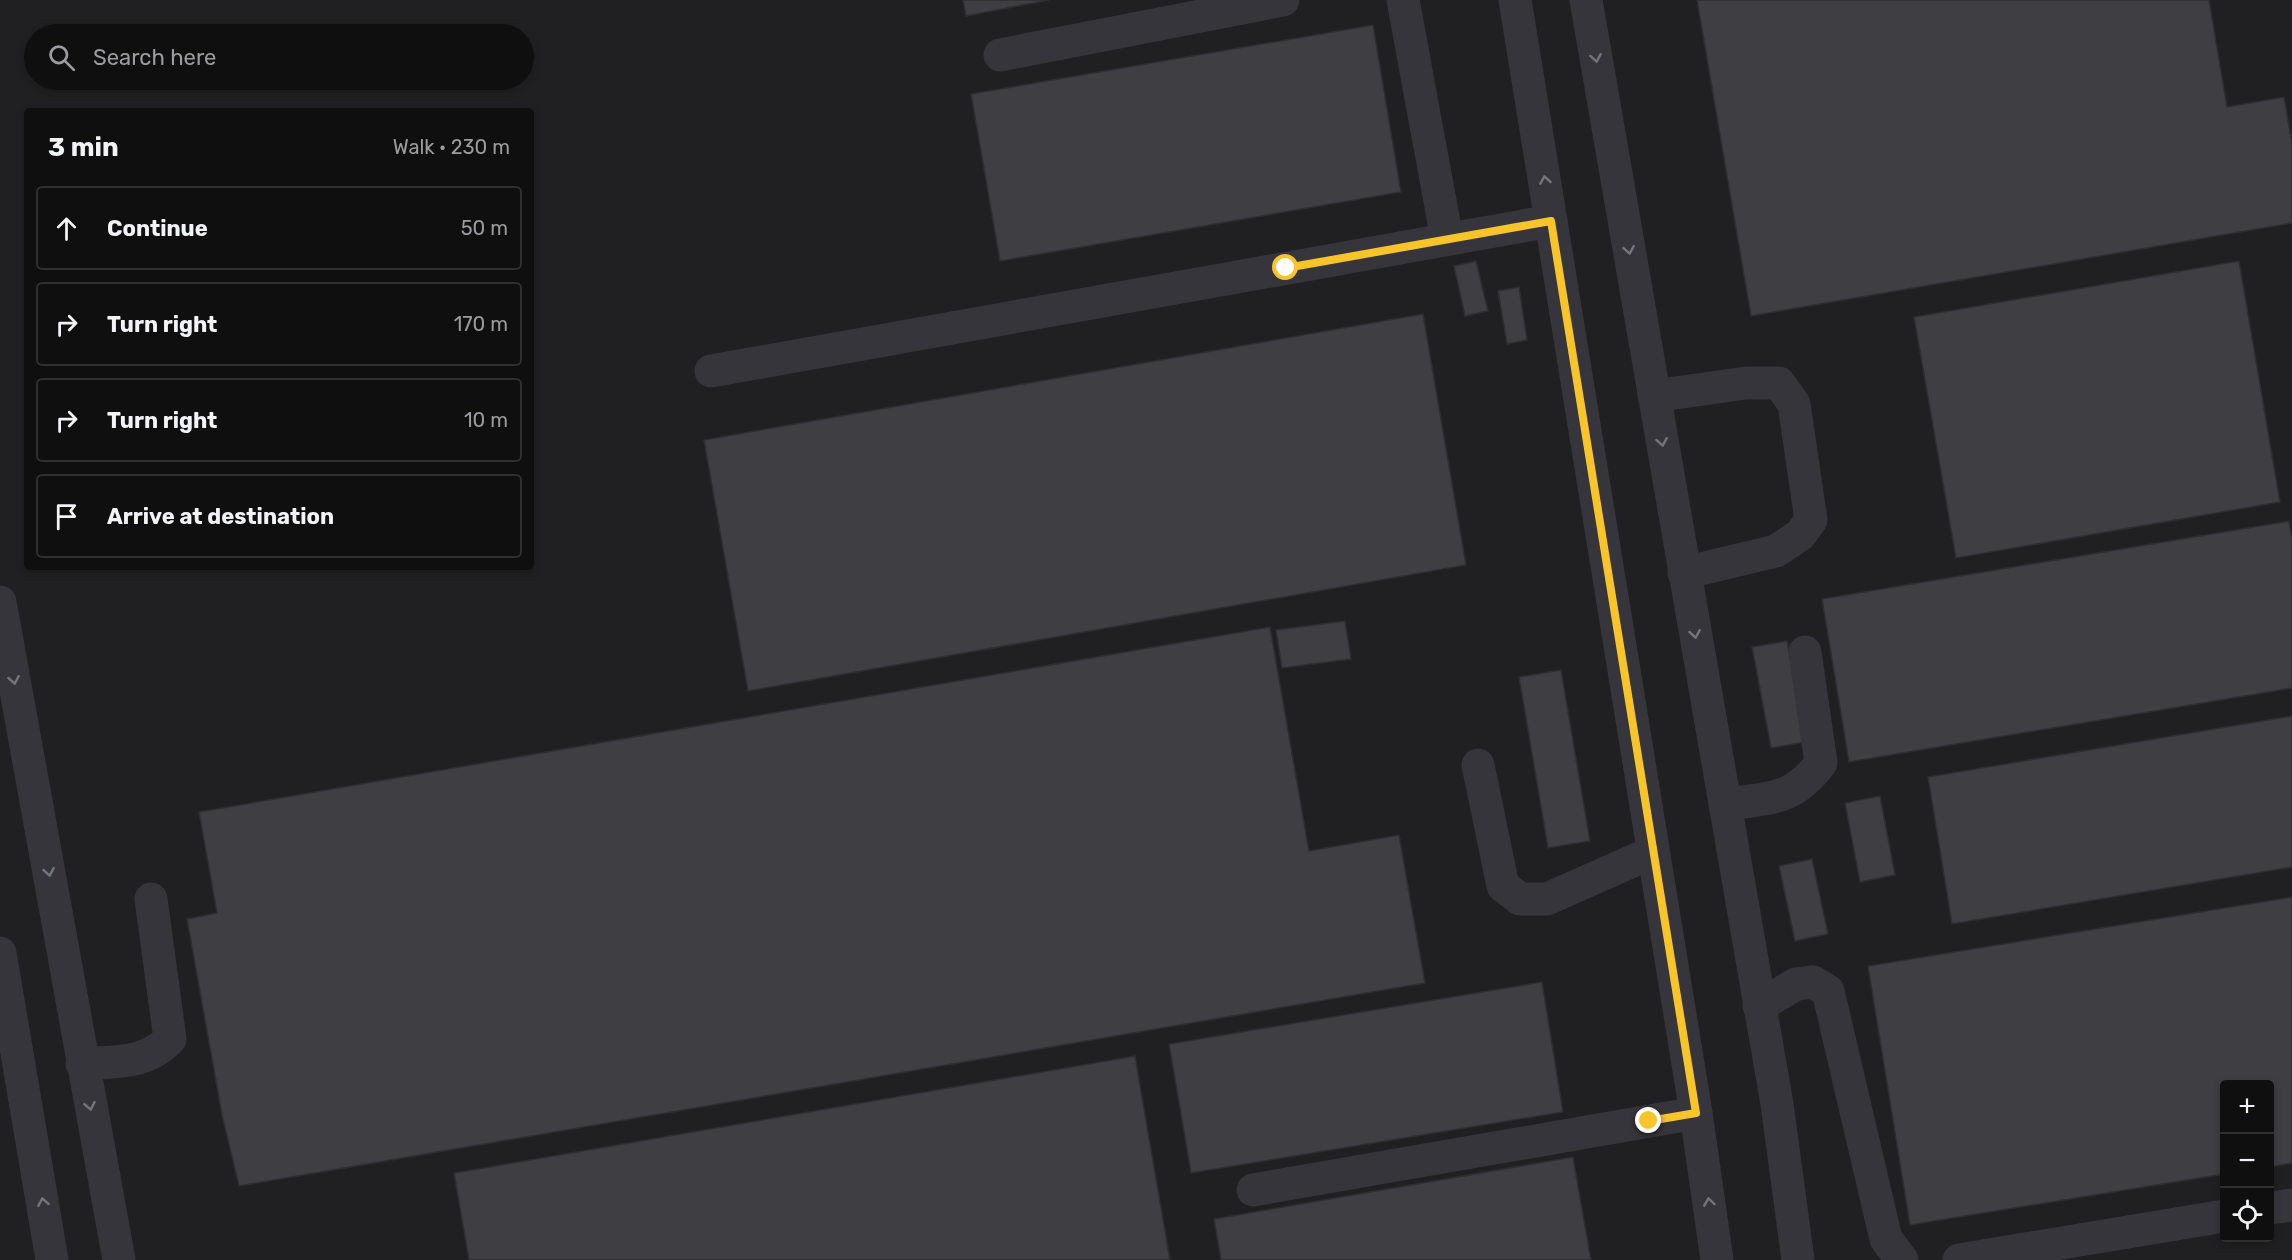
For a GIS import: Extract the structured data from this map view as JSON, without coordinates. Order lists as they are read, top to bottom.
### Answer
{
  "page": {
    "search": "Search here",
    "heading": ["3 min", "Walk · 230 m"],
    "list": [
      ["Continue", "50 m"],
      ["Turn right", "170 m"],
      ["Turn right", "10 m"],
      "Arrive at destination"
    ],
    "map_buttons": ["+", "−"]
  }
}
